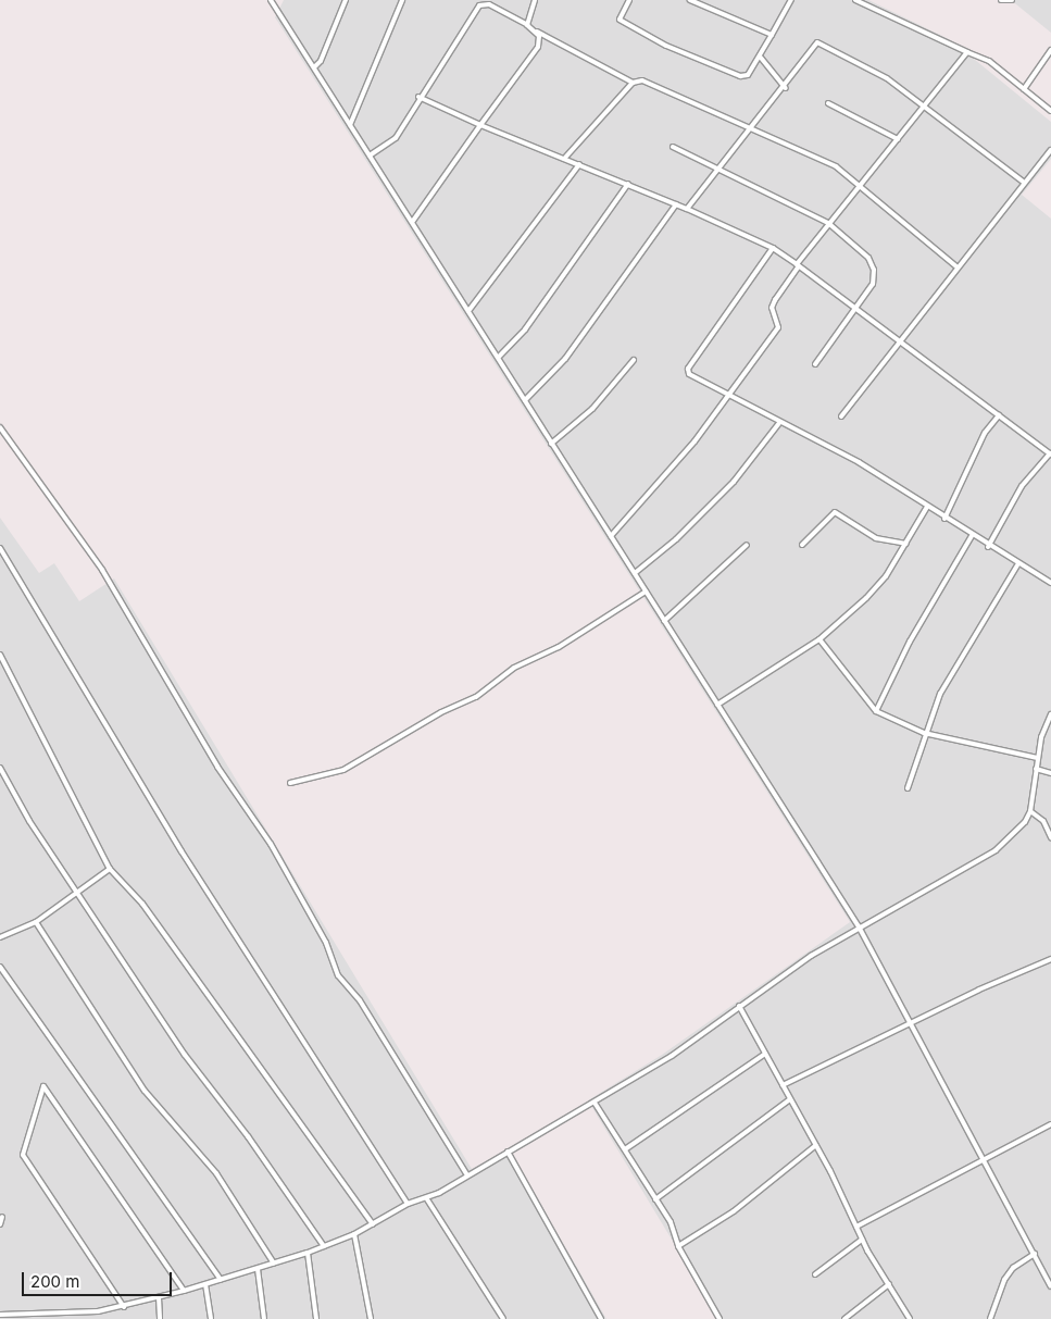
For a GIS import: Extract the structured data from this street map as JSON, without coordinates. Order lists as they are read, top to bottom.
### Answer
{
  "scale_bar": "200 m"
}
